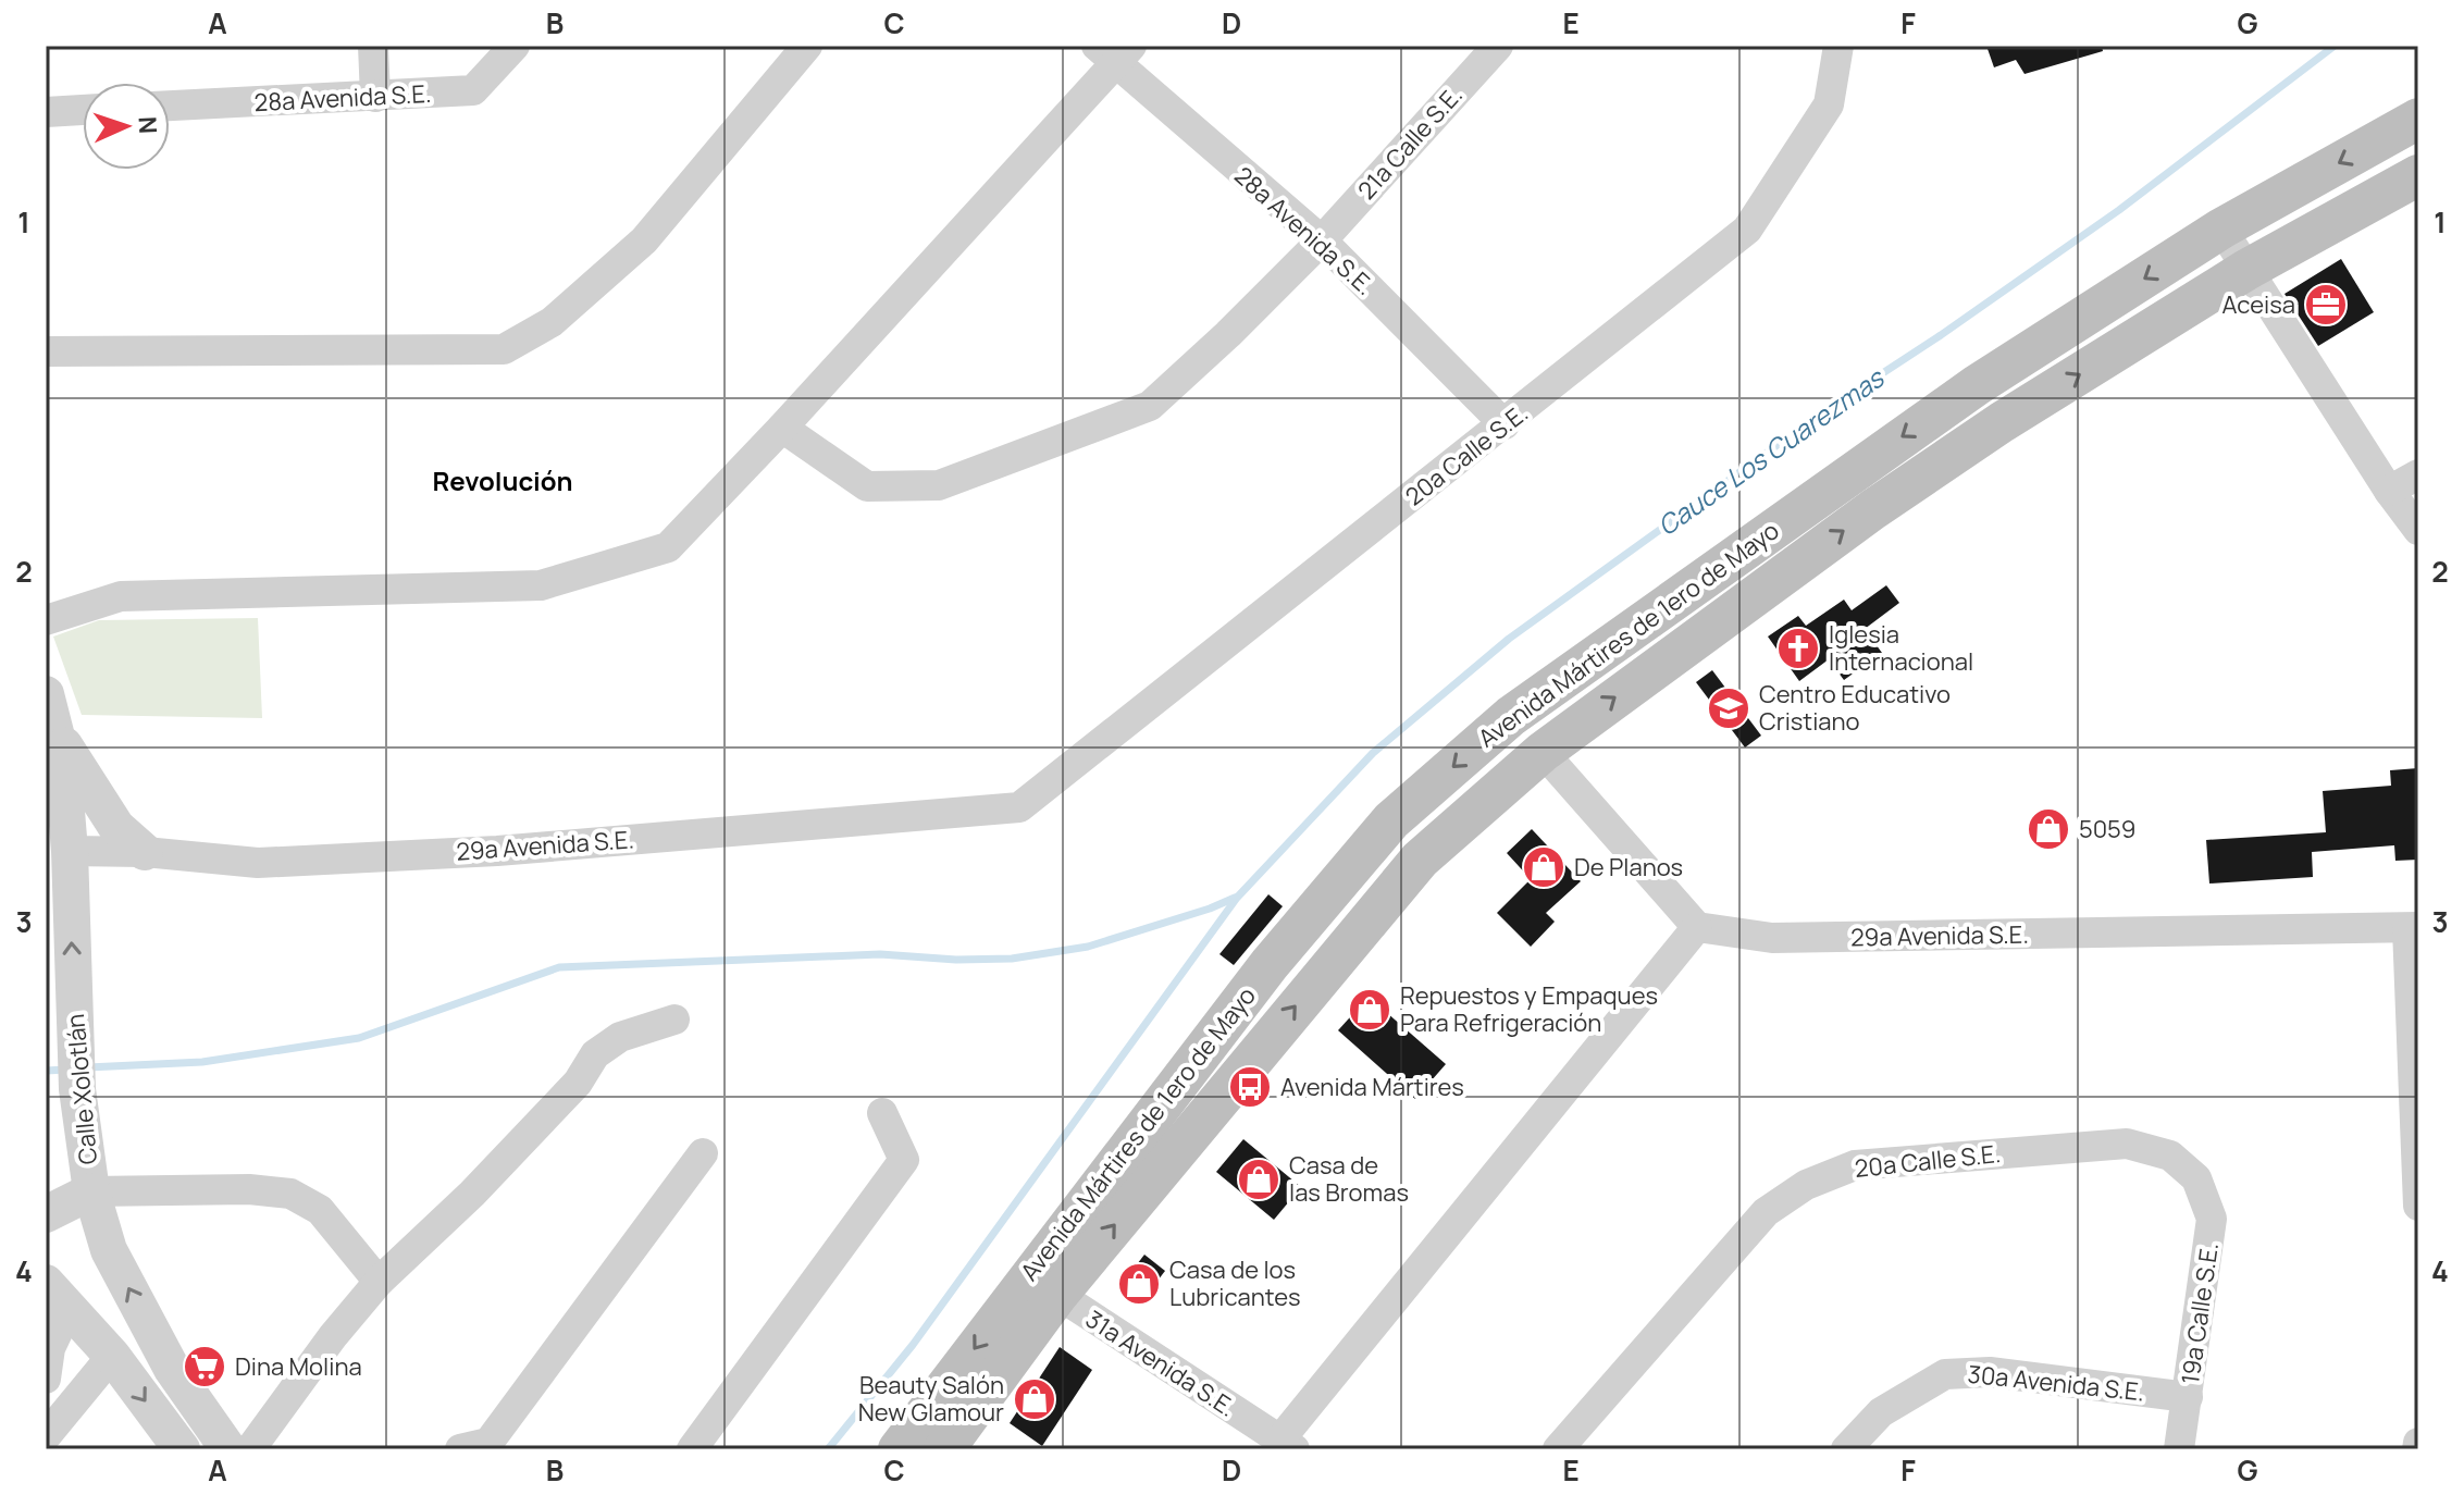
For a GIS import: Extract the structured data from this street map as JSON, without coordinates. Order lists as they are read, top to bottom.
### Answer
{
  "streets": {
    "main road": ["Avenida Mártires de 1ero de Mayo"],
    "street": [
      "28a Avenida S.E.",
      "21a Calle S.E.",
      "20a Calle S.E.",
      "29a Avenida S.E.",
      "Calle Xolotlán",
      "19a Calle S.E.",
      "31a Avenida S.E.",
      "30a Avenida S.E."
    ]
  },
  "crossings": [
    ["28a Avenida S.E.", "21a Calle S.E."],
    ["28a Avenida S.E.", "20a Calle S.E."],
    ["20a Calle S.E.", "29a Avenida S.E."],
    ["20a Calle S.E.", "19a Calle S.E."],
    ["Avenida Mártires de 1ero de Mayo", "31a Avenida S.E."],
    ["29a Avenida S.E.", "Calle Xolotlán"],
    ["19a Calle S.E.", "30a Avenida S.E."]
  ],
  "one_way": ["Calle Xolotlán"],
  "districts": ["Revolución"],
  "water": ["Cauce Los Cuarezmas"],
  "places": {
    "office": ["Aceisa"],
    "church": ["Iglesia Internacional"],
    "school or university": ["Centro Educativo Cristiano"],
    "shop": [
      "5059",
      "De Planos",
      "Repuestos y Empaques Para Refrigeración",
      "Casa de las Bromas",
      "Casa de los Lubricantes",
      "Beauty Salón New Glamour"
    ],
    "bus stop": ["Avenida Mártires"],
    "supermarket": ["Dina Molina"]
  },
  "north": "right",
  "grid": {
    "columns": [
      "A",
      "B",
      "C",
      "D",
      "E",
      "F",
      "G"
    ],
    "rows": [
      "1",
      "2",
      "3",
      "4"
    ]
  }
}
